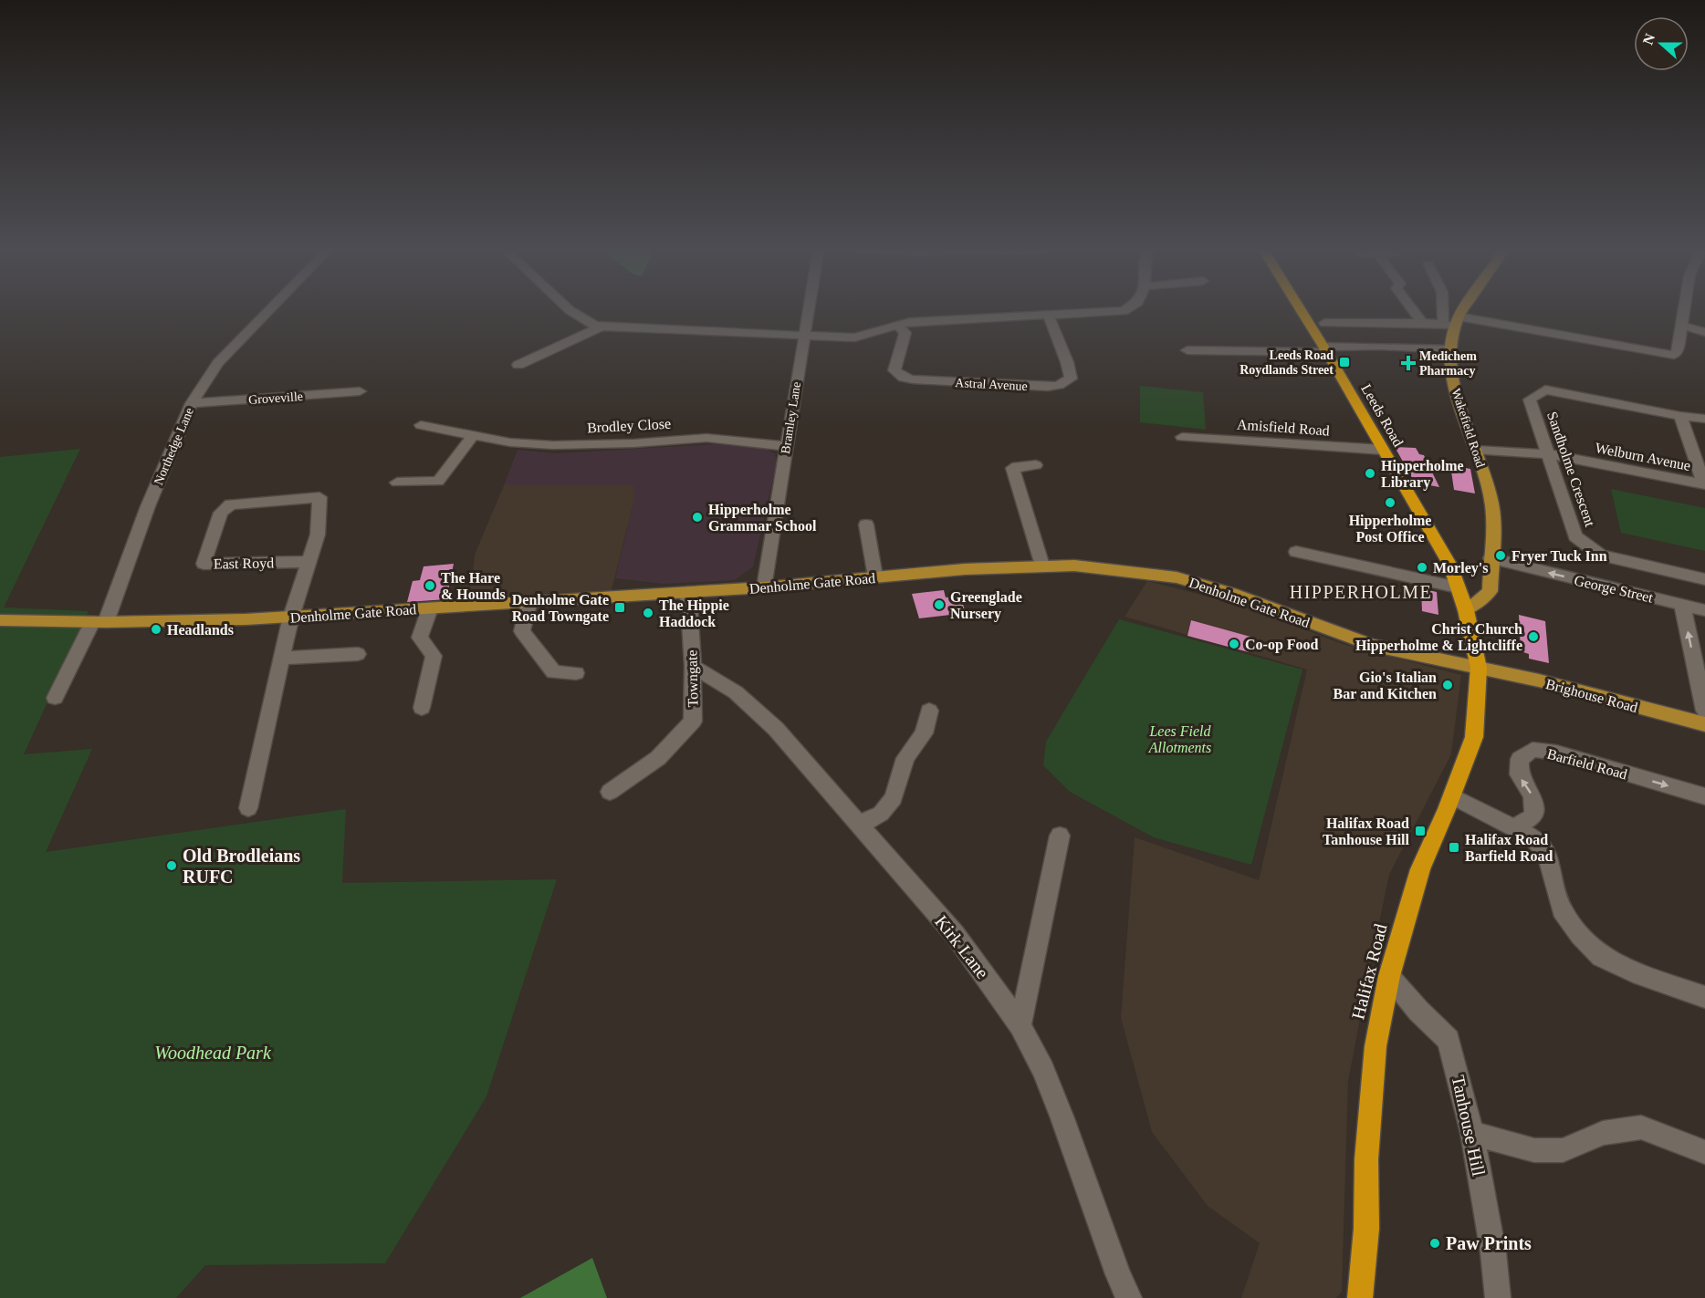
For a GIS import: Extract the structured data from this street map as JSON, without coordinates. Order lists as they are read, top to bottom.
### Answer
{
  "streets": {
    "highway": ["Leeds Road", "Halifax Road"],
    "main road": ["Wakefield Road", "Denholme Gate Road", "Brighouse Road"],
    "street": [
      "Astral Avenue",
      "Groveville",
      "Bramley Lane",
      "Brodley Close",
      "Amisfield Road",
      "Northedge Lane",
      "Welburn Avenue",
      "Sandholme Crescent",
      "East Royd",
      "George Street",
      "Towngate",
      "Barfield Road",
      "Kirk Lane",
      "Tanhouse Hill"
    ]
  },
  "crossings": [
    ["Groveville", "Northedge Lane"],
    ["Leeds Road", "Amisfield Road"],
    ["Leeds Road", "Wakefield Road"],
    ["Leeds Road", "Denholme Gate Road"],
    ["Leeds Road", "Brighouse Road"],
    ["Leeds Road", "Halifax Road"],
    ["Bramley Lane", "Brodley Close"],
    ["Bramley Lane", "Denholme Gate Road"],
    ["Wakefield Road", "Welburn Avenue"],
    ["Wakefield Road", "George Street"],
    ["Northedge Lane", "Denholme Gate Road"],
    ["Welburn Avenue", "Sandholme Crescent"],
    ["Denholme Gate Road", "Towngate"],
    ["Denholme Gate Road", "Brighouse Road"],
    ["Denholme Gate Road", "Halifax Road"],
    ["Towngate", "Kirk Lane"],
    ["Brighouse Road", "Halifax Road"],
    ["Halifax Road", "Tanhouse Hill"]
  ],
  "one_way": ["George Street"],
  "districts": ["HIPPERHOLME"],
  "parks": ["Lees Field Allotments", "Woodhead Park"],
  "places": {
    "transit": [
      "Leeds Road Roydlands Street",
      "Denholme Gate Road Towngate",
      "Halifax Road Tanhouse Hill",
      "Halifax Road Barfield Road"
    ],
    "health": ["Medichem Pharmacy"],
    "other": [
      "Hipperholme Library",
      "Hipperholme Post Office",
      "Hipperholme Grammar School",
      "Fryer Tuck Inn",
      "Morley's",
      "The Hare & Hounds",
      "Greenglade Nursery",
      "The Hippie Haddock",
      "Headlands",
      "Christ Church Hipperholme & Lightcliffe",
      "Co-op Food",
      "Gio's Italian Bar and Kitchen",
      "Old Brodleians RUFC",
      "Paw Prints"
    ]
  },
  "north": "left"
}
